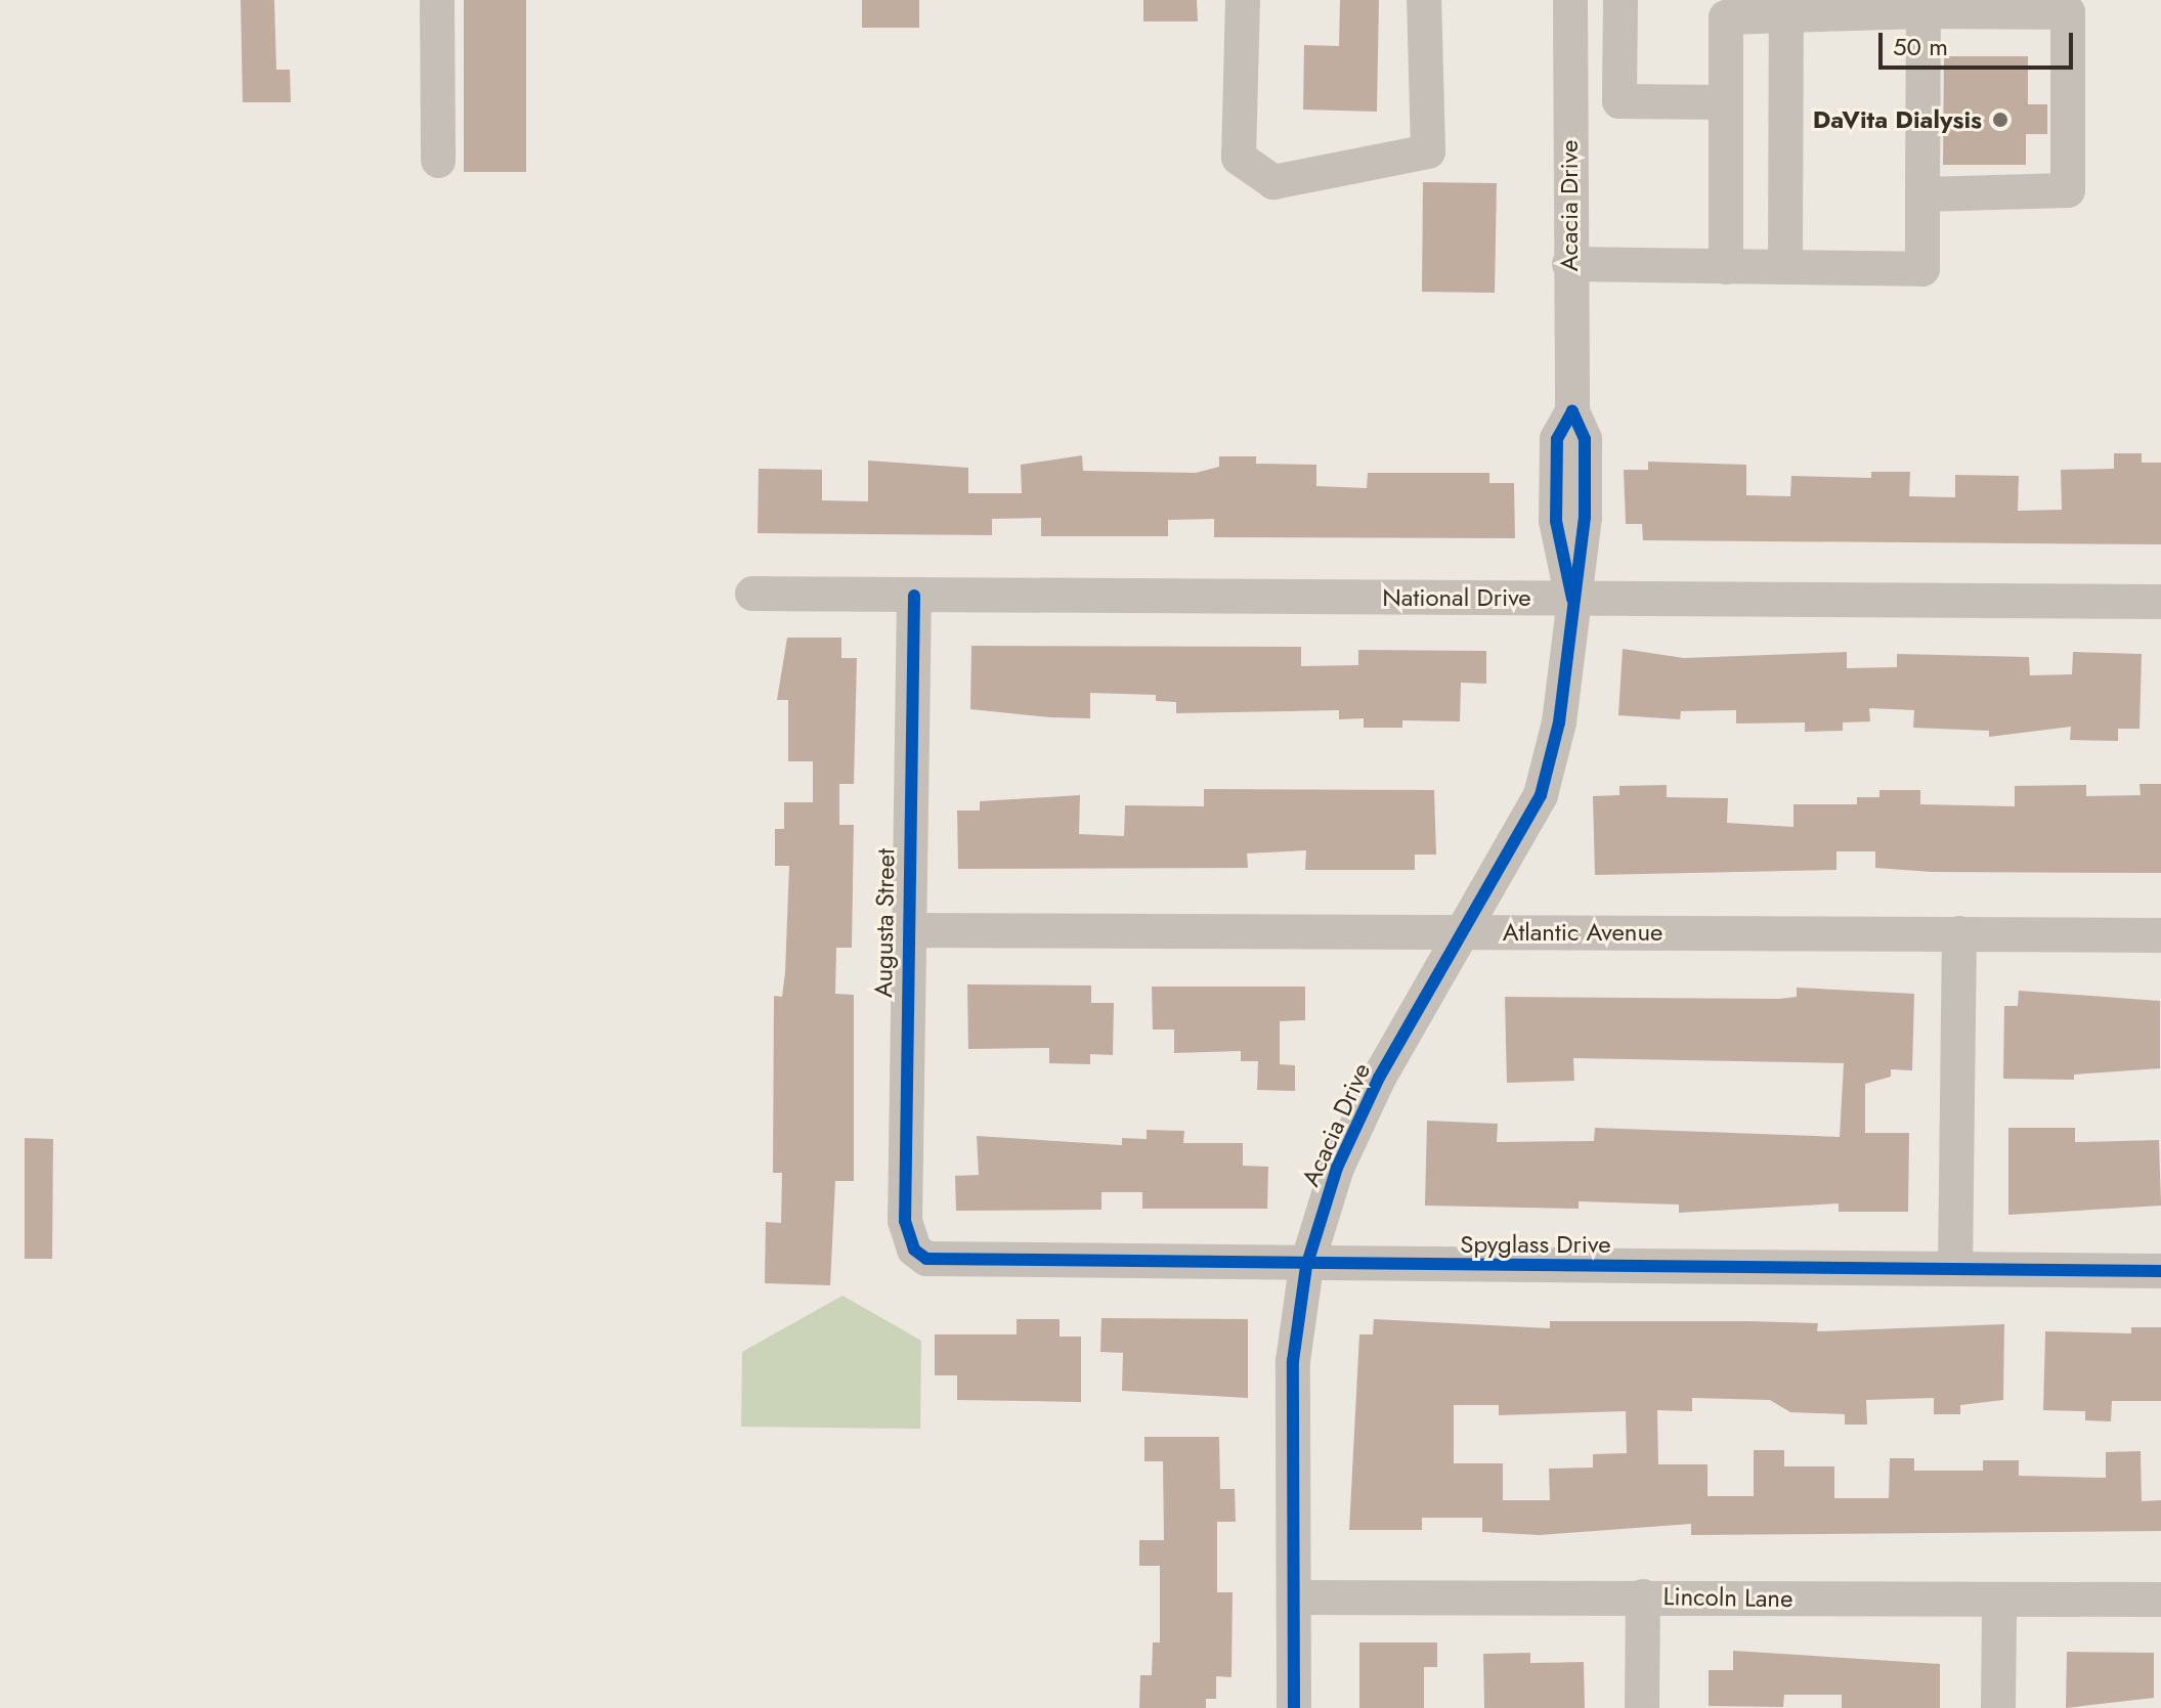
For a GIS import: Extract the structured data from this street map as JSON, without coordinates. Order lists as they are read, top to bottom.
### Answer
{
  "streets": {
    "street": [
      "Acacia Drive",
      "National Drive",
      "Augusta Street",
      "Atlantic Avenue",
      "Spyglass Drive",
      "Lincoln Lane"
    ]
  },
  "crossings": [
    ["Acacia Drive", "National Drive"],
    ["Acacia Drive", "Atlantic Avenue"],
    ["Acacia Drive", "Spyglass Drive"],
    ["Acacia Drive", "Lincoln Lane"],
    ["National Drive", "Augusta Street"],
    ["Augusta Street", "Atlantic Avenue"],
    ["Augusta Street", "Spyglass Drive"]
  ],
  "places": ["DaVita Dialysis"],
  "scale_bar": "50 m"
}
